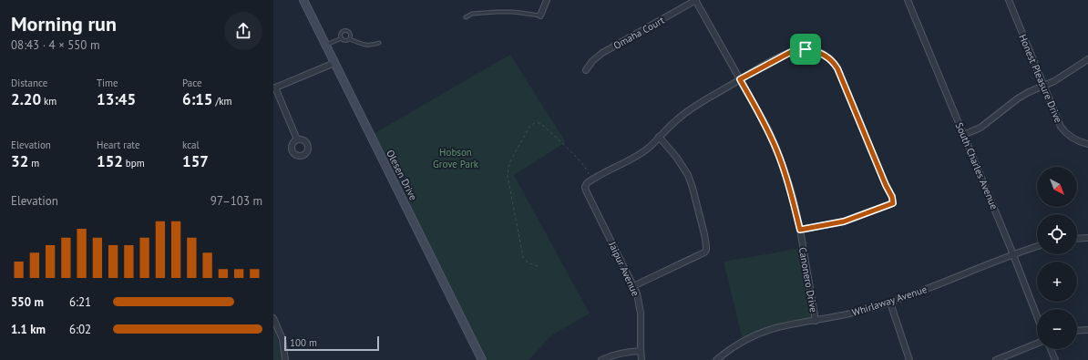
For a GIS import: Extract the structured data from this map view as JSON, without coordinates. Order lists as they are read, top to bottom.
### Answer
{
  "streets": {
    "street": [
      "Omaha Court",
      "Honest Pleasure Drive",
      "South Charles Avenue",
      "Olesen Drive",
      "Jaipur Avenue",
      "Canonero Drive",
      "Whirlaway Avenue"
    ]
  },
  "crossings": [
    ["Omaha Court", "Canonero Drive"],
    ["South Charles Avenue", "Whirlaway Avenue"],
    ["Canonero Drive", "Whirlaway Avenue"]
  ],
  "parks": ["Hobson Grove Park"],
  "scale_bar": "100 m",
  "north": "bottom right",
  "page": {
    "heading": ["Morning run", "08:43 · 4 × 550 m"],
    "stats": [
      ["Distance", "2.20 km"],
      ["Time", "13:45"],
      ["Pace", "6:15 /km"],
      ["Elevation", "32 m"],
      ["Heart rate", "152 bpm"],
      ["kcal", "157"]
    ],
    "map_buttons": ["+", "−"],
    "chart": ["Elevation", "97–103 m"],
    "list": [
      {
        "name": "550 m",
        "note": "6:21"
      },
      {
        "name": "1.1 km",
        "note": "6:02"
      }
    ],
    "scale": "100 m"
  }
}
